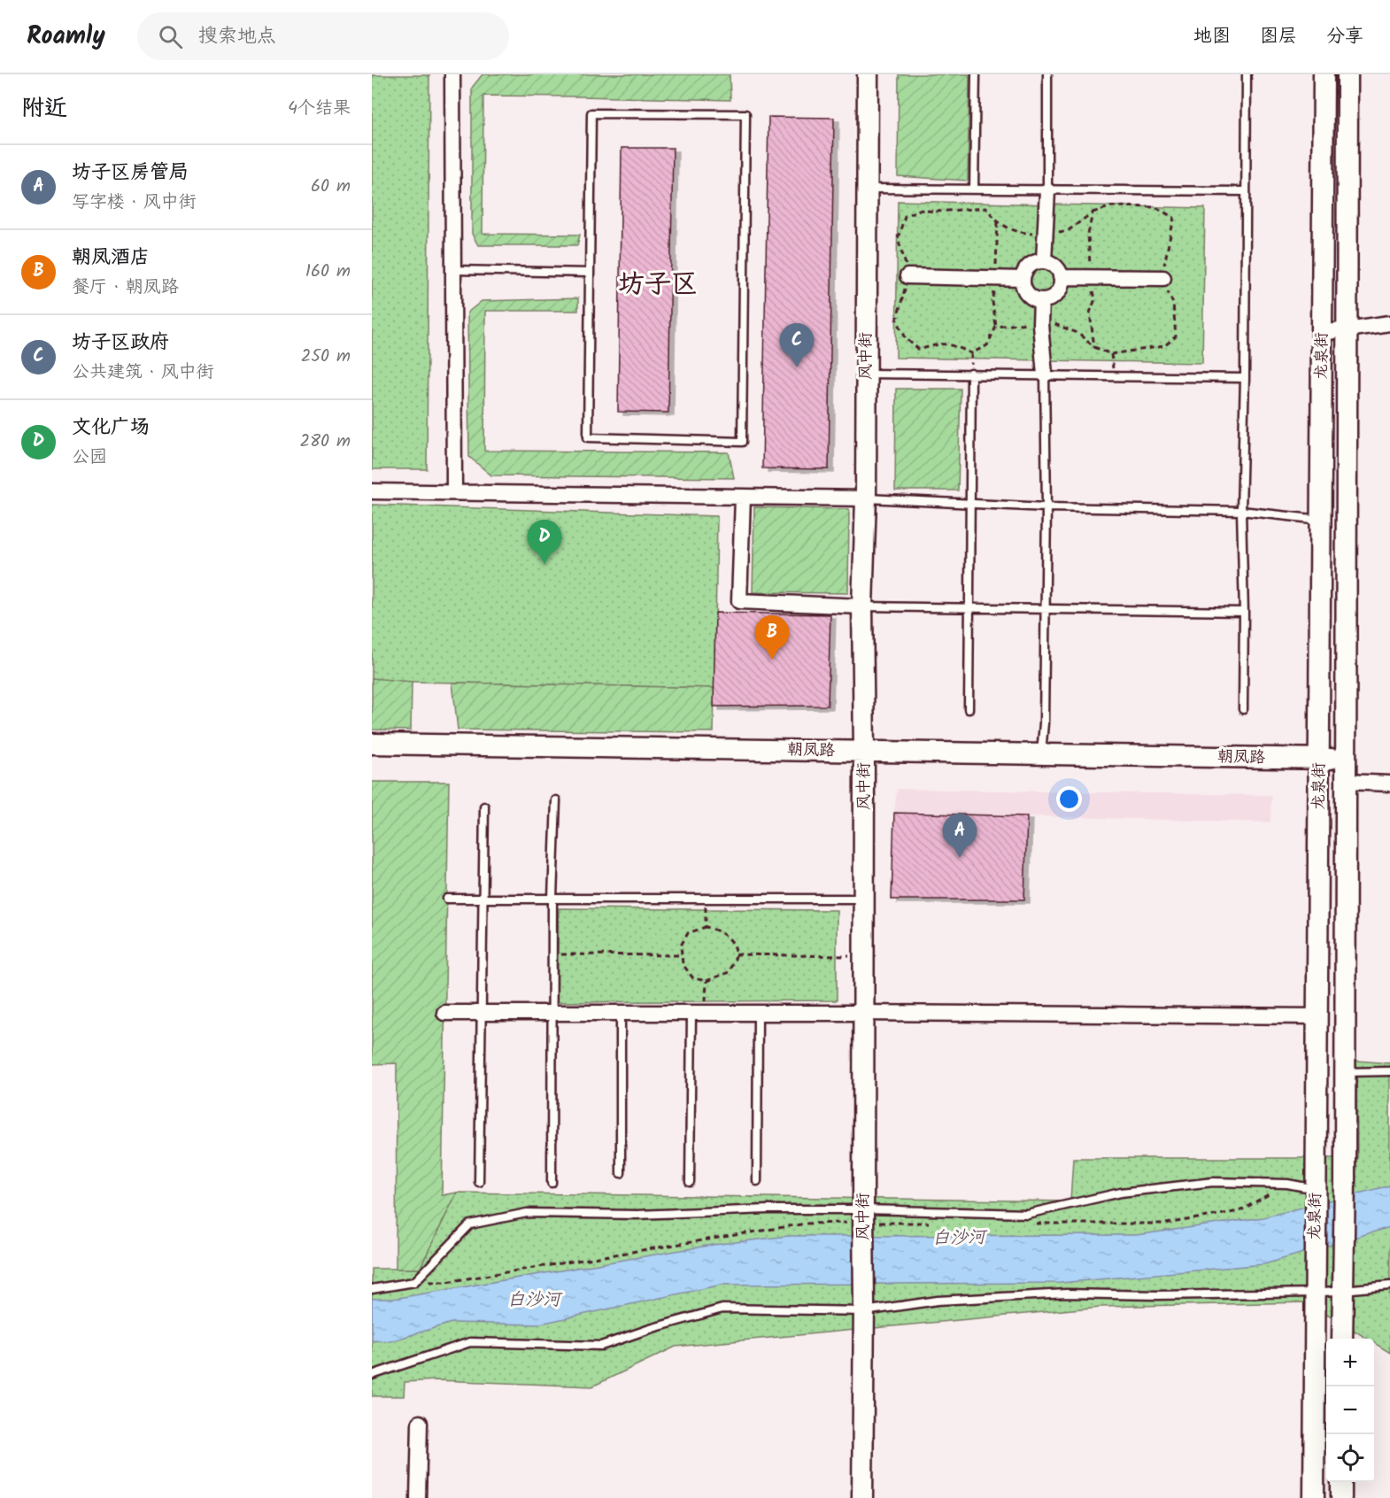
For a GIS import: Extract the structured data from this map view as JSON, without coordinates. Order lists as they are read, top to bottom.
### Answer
{
  "streets": {
    "street": ["风中街", "龙泉街", "朝凤路"]
  },
  "crossings": [
    ["风中街", "朝凤路"],
    ["龙泉街", "朝凤路"]
  ],
  "districts": ["坊子区"],
  "water": ["白沙河"],
  "page": {
    "header": "Roamly",
    "search": "搜索地点",
    "nav": ["地图", "图层", "分享"],
    "heading": ["附近", "4个结果"],
    "list": [
      {
        "mark": "A",
        "name": "坊子区房管局",
        "note": "写字楼 · 风中街",
        "value": "60 m"
      },
      {
        "mark": "B",
        "name": "朝凤酒店",
        "note": "餐厅 · 朝凤路",
        "value": "160 m"
      },
      {
        "mark": "C",
        "name": "坊子区政府",
        "note": "公共建筑 · 风中街",
        "value": "250 m"
      },
      {
        "mark": "D",
        "name": "文化广场",
        "note": "公园",
        "value": "280 m"
      }
    ],
    "pins": [
      "C",
      "D",
      "B",
      "A"
    ],
    "map_buttons": ["+", "−"]
  }
}
